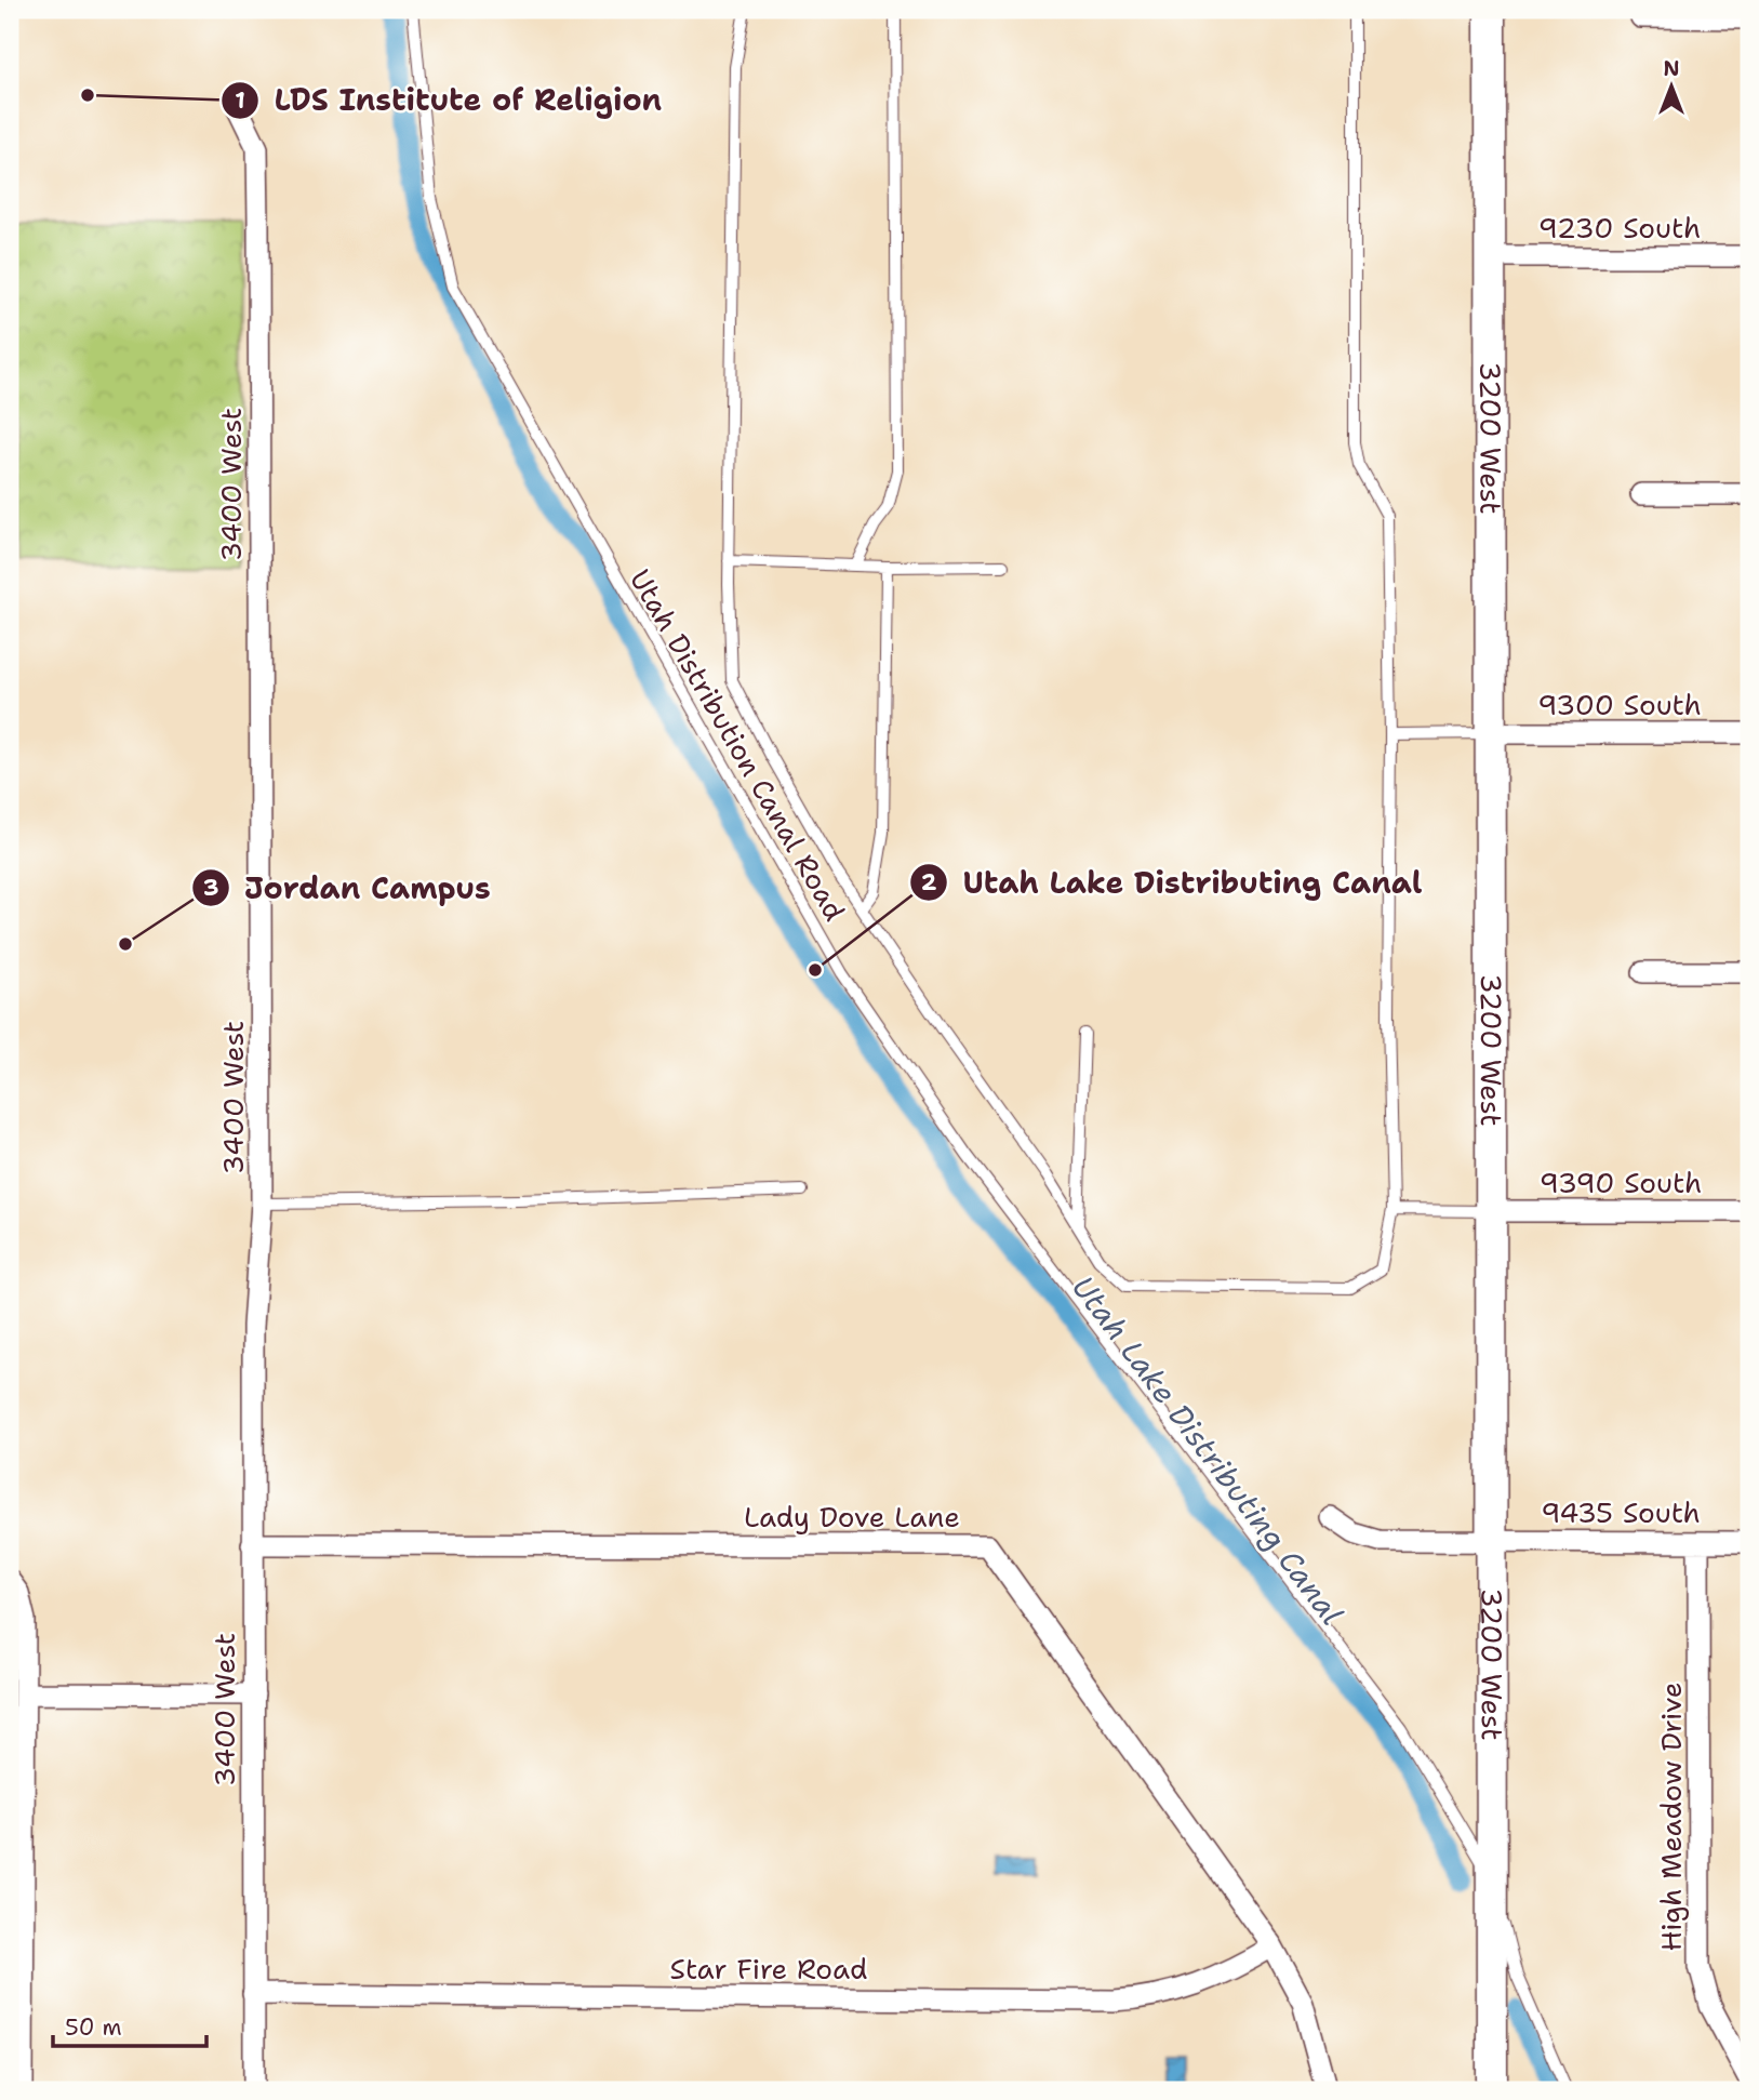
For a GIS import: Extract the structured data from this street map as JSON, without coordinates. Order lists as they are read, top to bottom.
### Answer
{
  "streets": {
    "street": [
      "9230 South",
      "3200 West",
      "3400 West",
      "9300 South",
      "9390 South",
      "9435 South",
      "Lady Dove Lane",
      "High Meadow Drive",
      "Star Fire Road"
    ],
    "lane": ["Utah Distribution Canal Road"]
  },
  "crossings": [
    ["9230 South", "3200 West"],
    ["3200 West", "9300 South"],
    ["3200 West", "Utah Distribution Canal Road"],
    ["3200 West", "9390 South"],
    ["3200 West", "9435 South"],
    ["3400 West", "Lady Dove Lane"],
    ["3400 West", "Star Fire Road"],
    ["9435 South", "High Meadow Drive"],
    ["Lady Dove Lane", "Star Fire Road"]
  ],
  "water": ["Utah Lake Distributing Canal"],
  "places": ["LDS Institute of Religion", "Jordan Campus", "Utah Lake Distributing Canal"],
  "scale_bar": "50 m",
  "north": "top"
}
